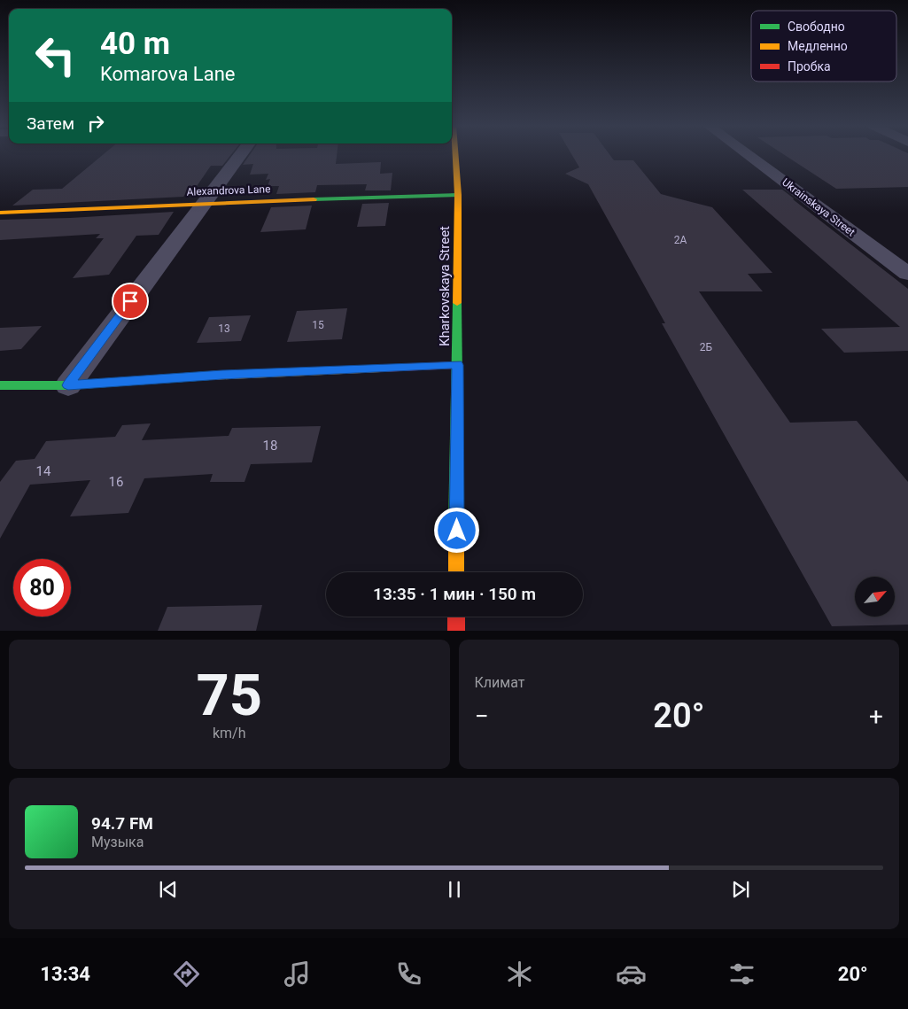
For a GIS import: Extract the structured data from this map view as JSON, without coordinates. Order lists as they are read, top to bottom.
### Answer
{
  "streets": {
    "main road": ["Alexandrova Lane", "Kharkovskaya Street"],
    "street": ["Ukrainskaya Street"]
  },
  "crossings": [
    ["Alexandrova Lane", "Kharkovskaya Street"]
  ],
  "house_numbers": [
    "2А",
    "15",
    "13",
    "2Б",
    "18",
    "14",
    "16"
  ],
  "legend": ["Свободно", "Медленно", "Пробка"],
  "north": "top right",
  "page": {
    "turn": ["40 m", "Komarova Lane"],
    "then": "Затем",
    "limit": "80",
    "trip": "13:35 · 1 мин · 150 m",
    "tile": [
      ["75", "km/h"],
      "Климат"
    ],
    "heat": ["−", "20°", "+"],
    "song": ["94.7 FM", "Музыка"],
    "tabs": ["13:34", "20°"]
  }
}
